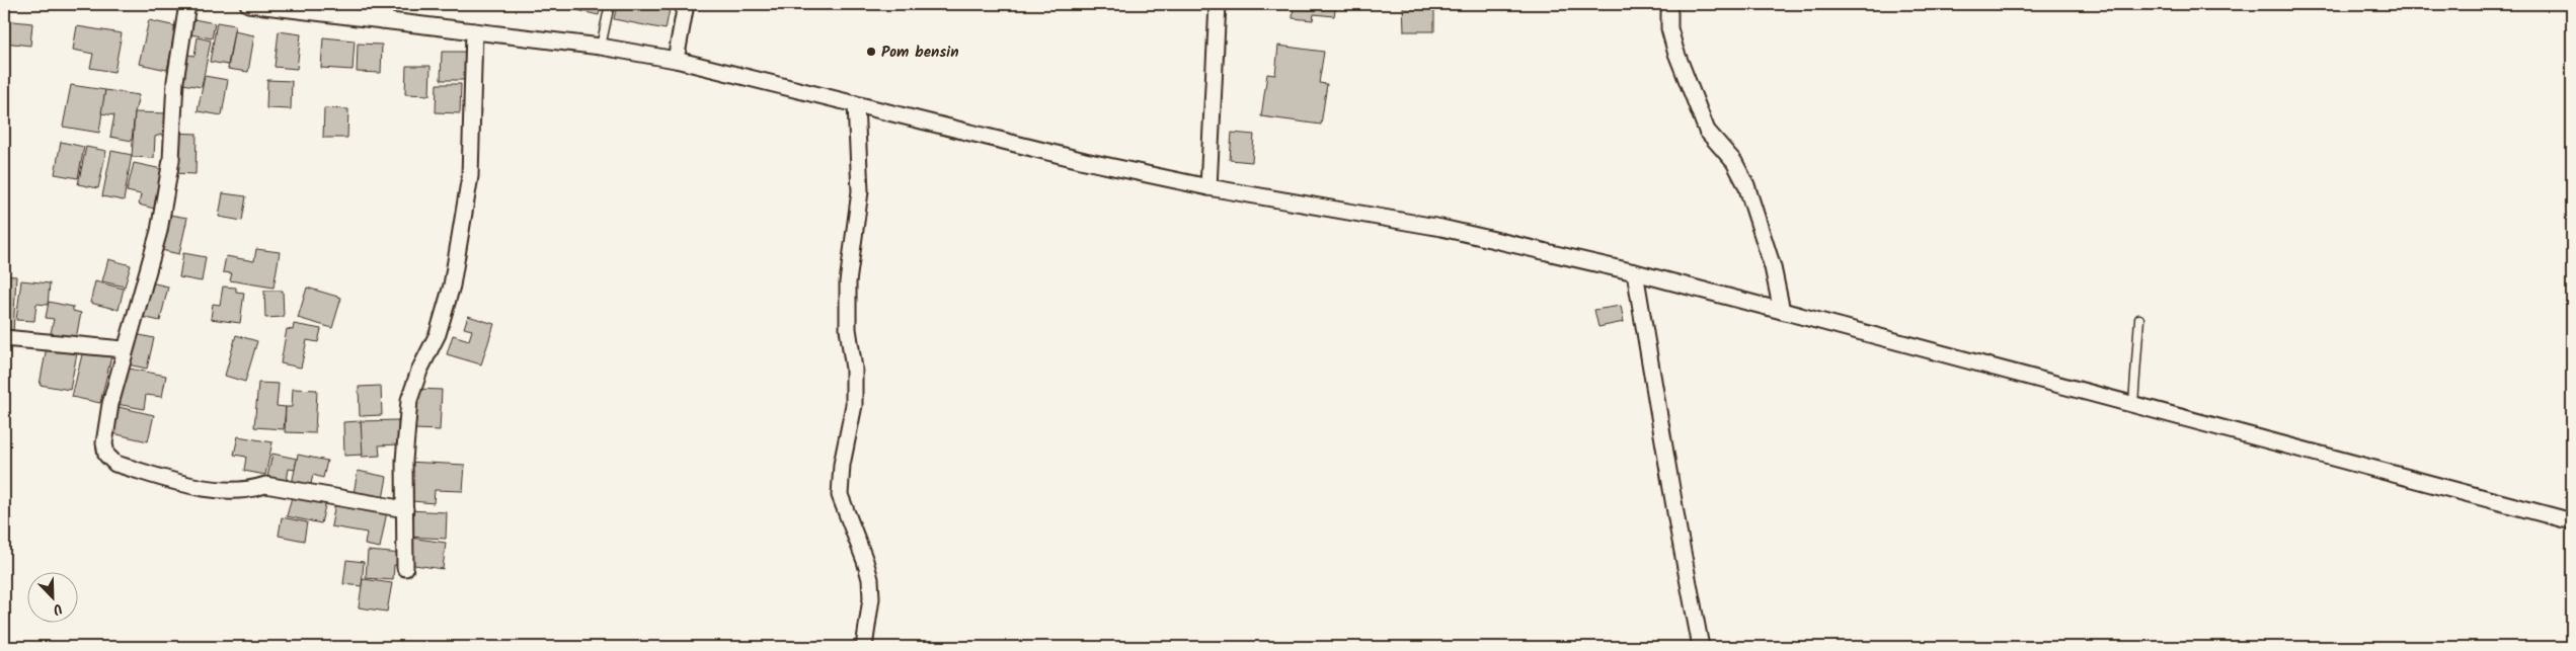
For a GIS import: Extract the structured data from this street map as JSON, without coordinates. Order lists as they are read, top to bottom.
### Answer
{
  "places": ["Pom bensin"],
  "north": "bottom right"
}
